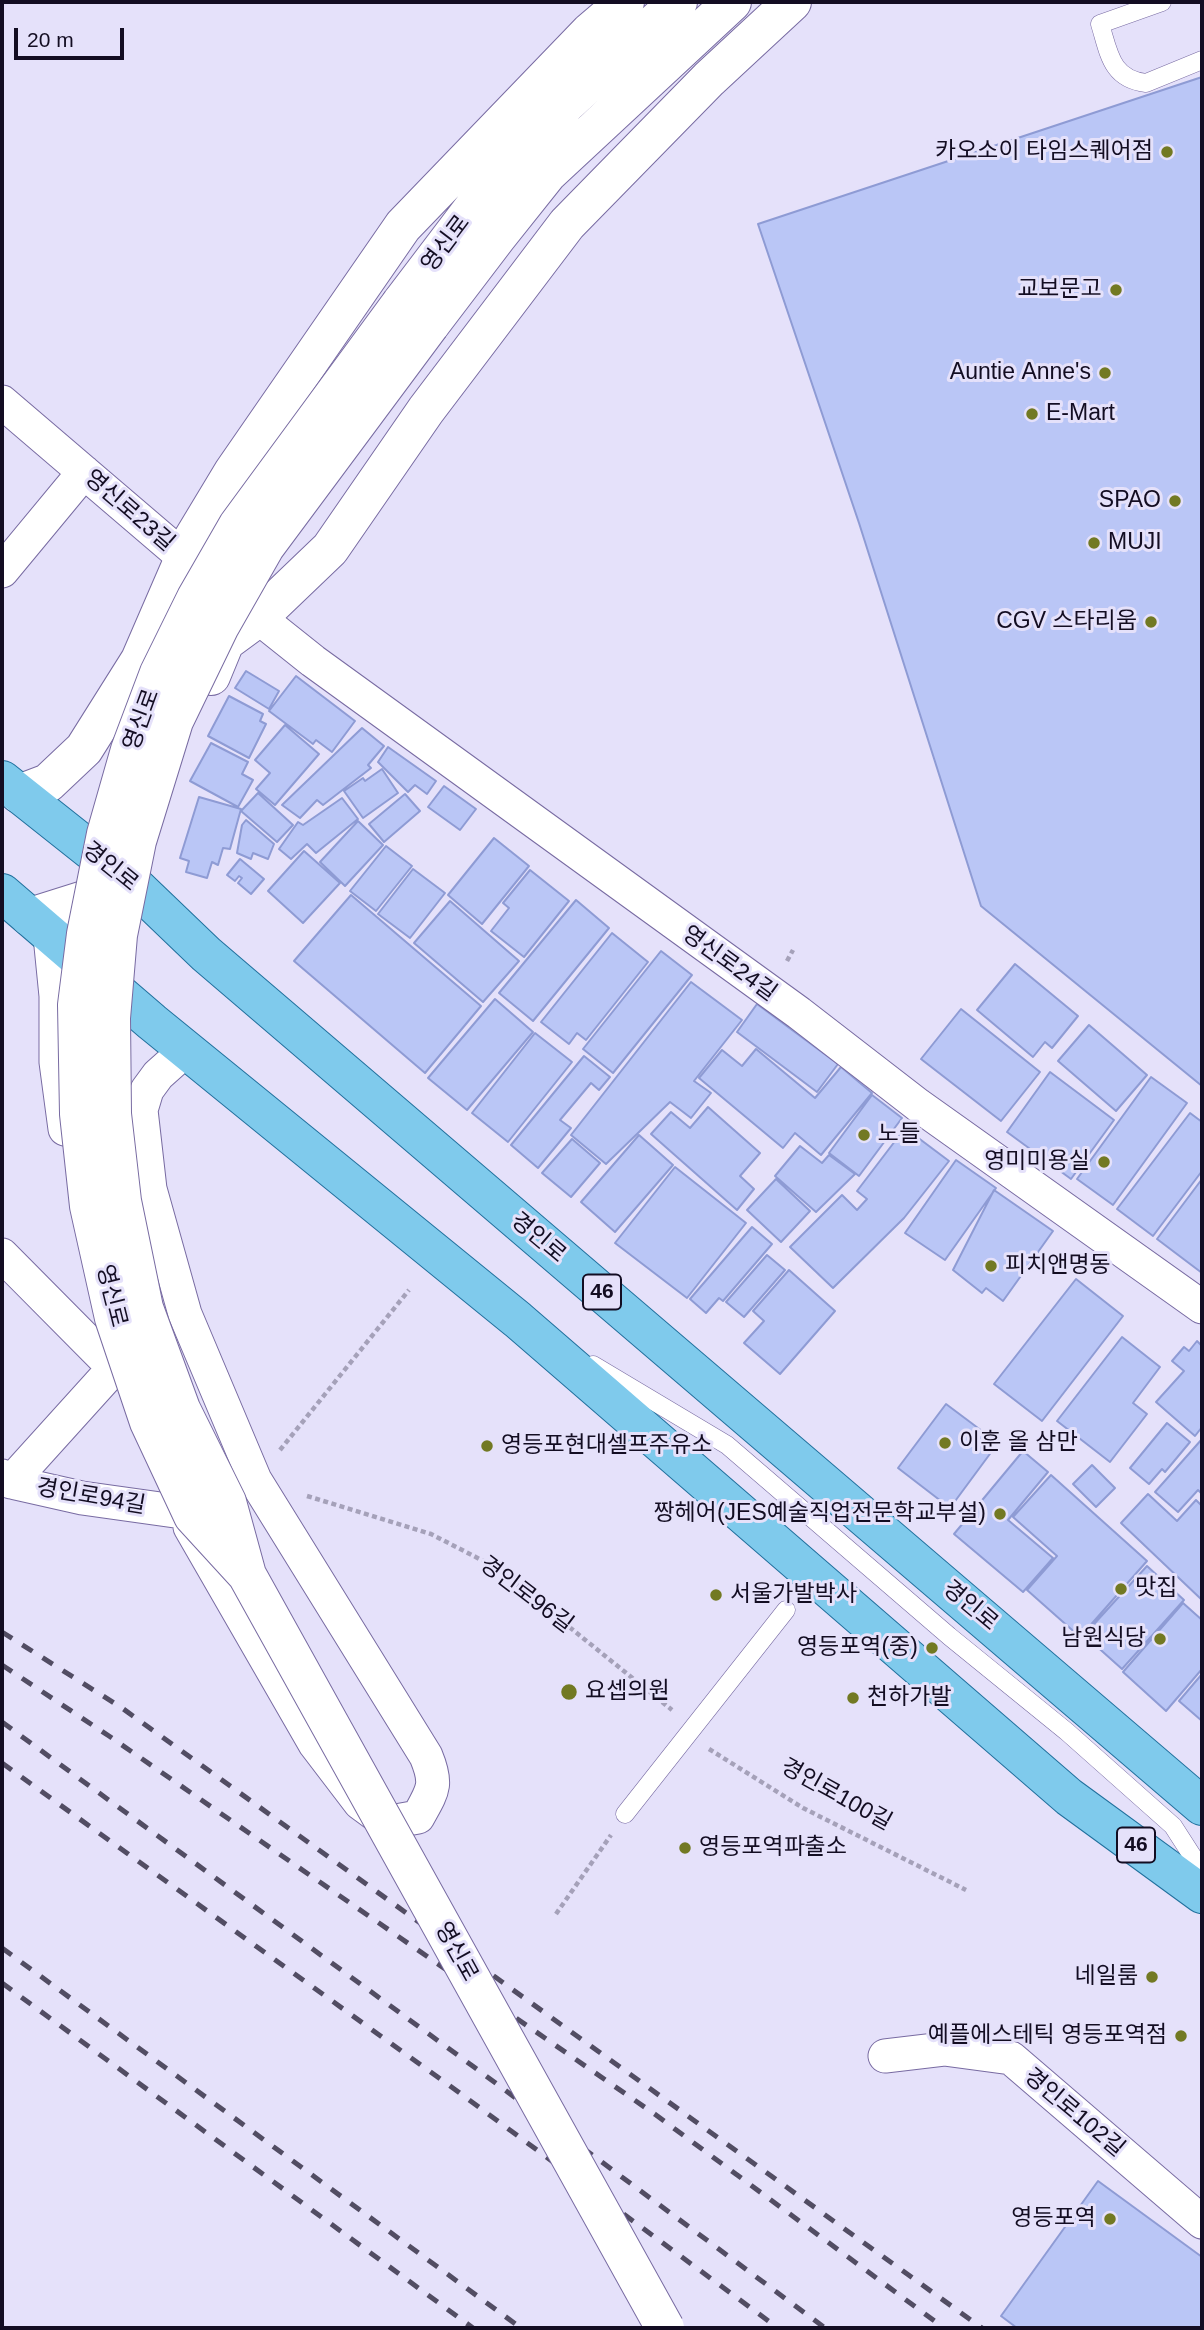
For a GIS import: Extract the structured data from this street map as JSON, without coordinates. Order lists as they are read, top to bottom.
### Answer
{
  "streets": {
    "main road": ["영신로", "경인로", "46"],
    "street": [
      "영신로23길",
      "영신로24길",
      "경인로94길",
      "경인로102길"
    ],
    "path": ["경인로96길", "경인로100길"]
  },
  "crossings": [
    ["영신로23길", "영신로24길"],
    ["경인로96길", "경인로100길"]
  ],
  "places": [
    "카오소이 타임스퀘어점",
    "교보문고",
    "Auntie Anne's",
    "E-Mart",
    "SPAO",
    "MUJI",
    "CGV 스타리움",
    "노들",
    "영미미용실",
    "피치앤명동",
    "이훈 올 삼만",
    "영등포현대셀프주유소",
    "짱헤어(JES예술직업전문학교부설)",
    "맛집",
    "서울가발박사",
    "남원식당",
    "영등포역(중)",
    "요셉의원",
    "천하가발",
    "영등포역파출소",
    "네일룸",
    "예플에스테틱 영등포역점",
    "영등포역"
  ],
  "scale_bar": "20 m"
}
